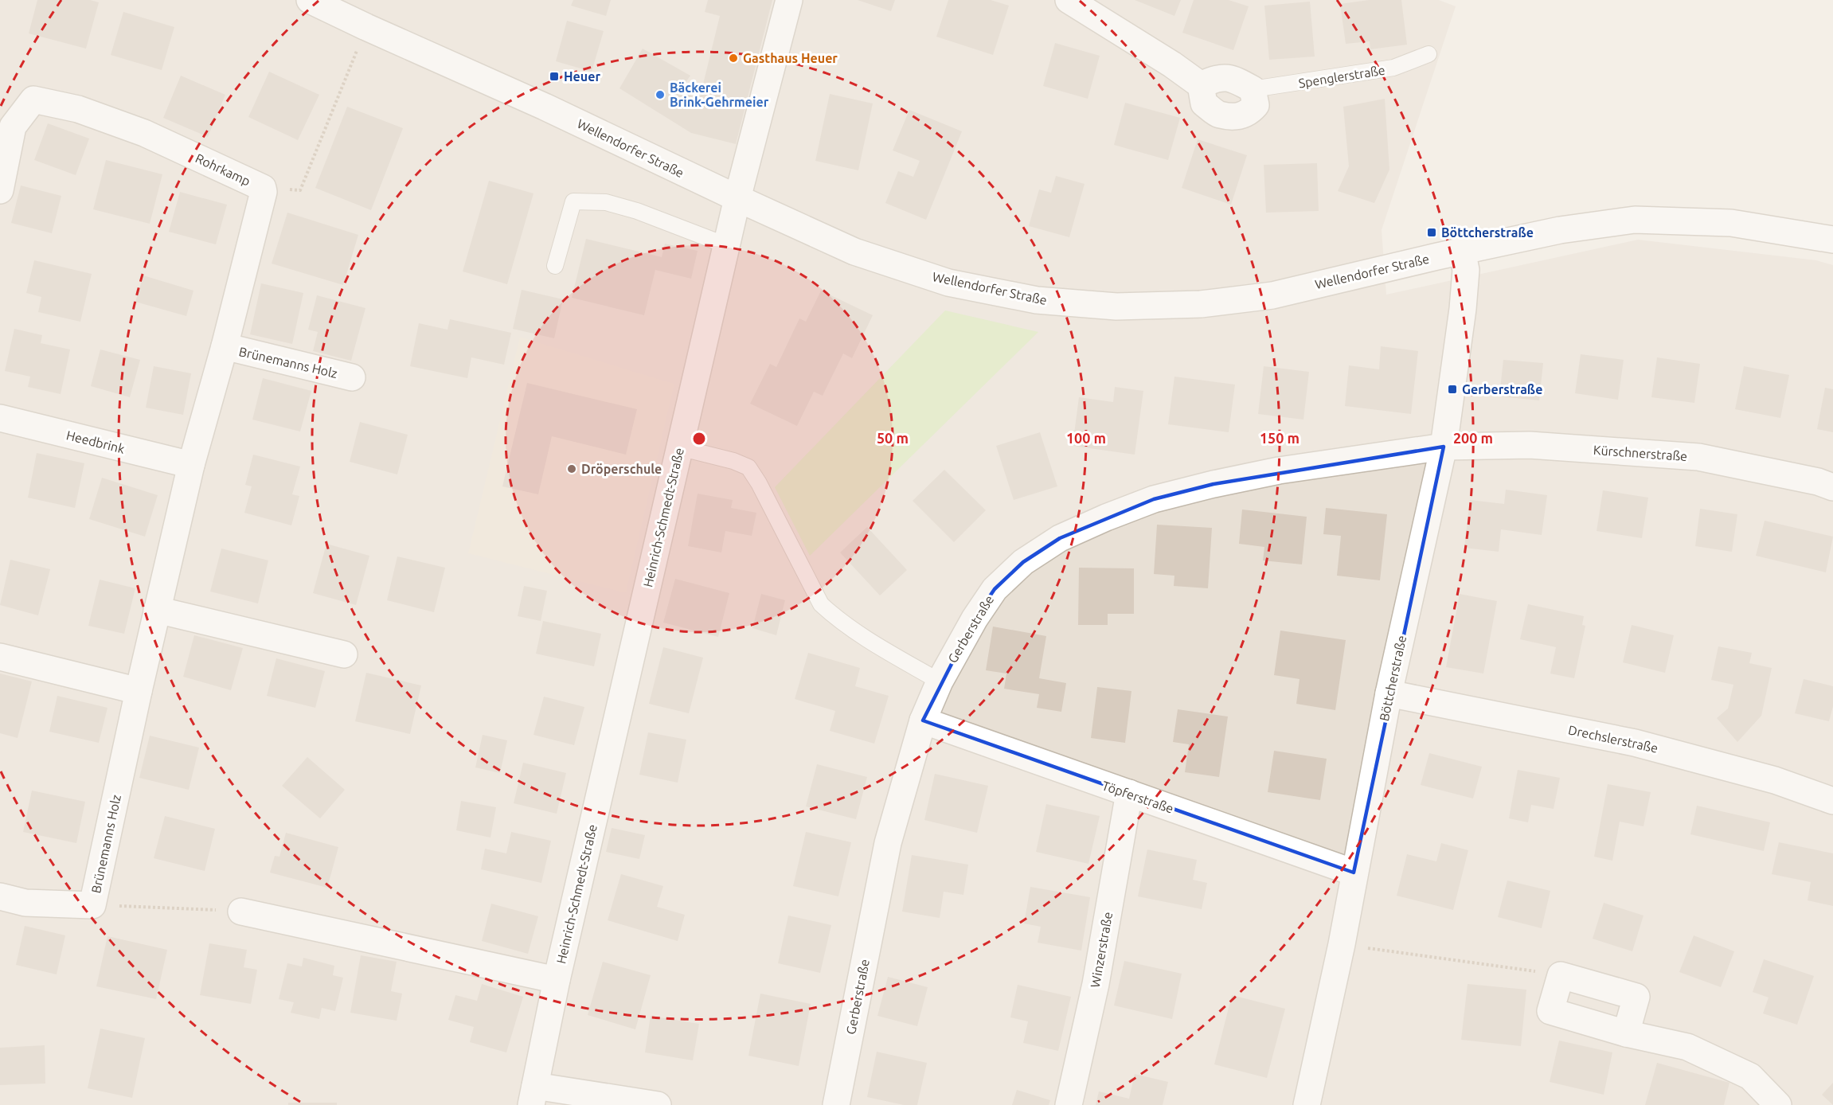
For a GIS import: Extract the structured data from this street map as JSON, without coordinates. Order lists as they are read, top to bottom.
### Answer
{
  "streets": {
    "street": [
      "Wellendorfer Straße",
      "Rohrkamp",
      "Brünemanns Holz",
      "Heedbrink",
      "Kürschnerstraße",
      "Heinrich-Schmedt-Straße",
      "Gerberstraße",
      "Böttcherstraße",
      "Drechslerstraße",
      "Töpferstraße",
      "Winzerstraße"
    ],
    "lane": ["Spenglerstraße"]
  },
  "crossings": [
    ["Wellendorfer Straße", "Heinrich-Schmedt-Straße"],
    ["Wellendorfer Straße", "Böttcherstraße"],
    ["Rohrkamp", "Brünemanns Holz"],
    ["Rohrkamp", "Heedbrink"],
    ["Brünemanns Holz", "Heedbrink"],
    ["Kürschnerstraße", "Gerberstraße"],
    ["Kürschnerstraße", "Böttcherstraße"],
    ["Gerberstraße", "Böttcherstraße"],
    ["Gerberstraße", "Töpferstraße"],
    ["Böttcherstraße", "Drechslerstraße"],
    ["Böttcherstraße", "Töpferstraße"],
    ["Töpferstraße", "Winzerstraße"]
  ],
  "places": {
    "other": ["Gasthaus Heuer", "Bäckerei Brink-Gehrmeier", "Dröperschule"],
    "transit": ["Heuer", "Böttcherstraße", "Gerberstraße"]
  },
  "rings": [
    "50 m",
    "100 m",
    "150 m",
    "200 m"
  ]
}
